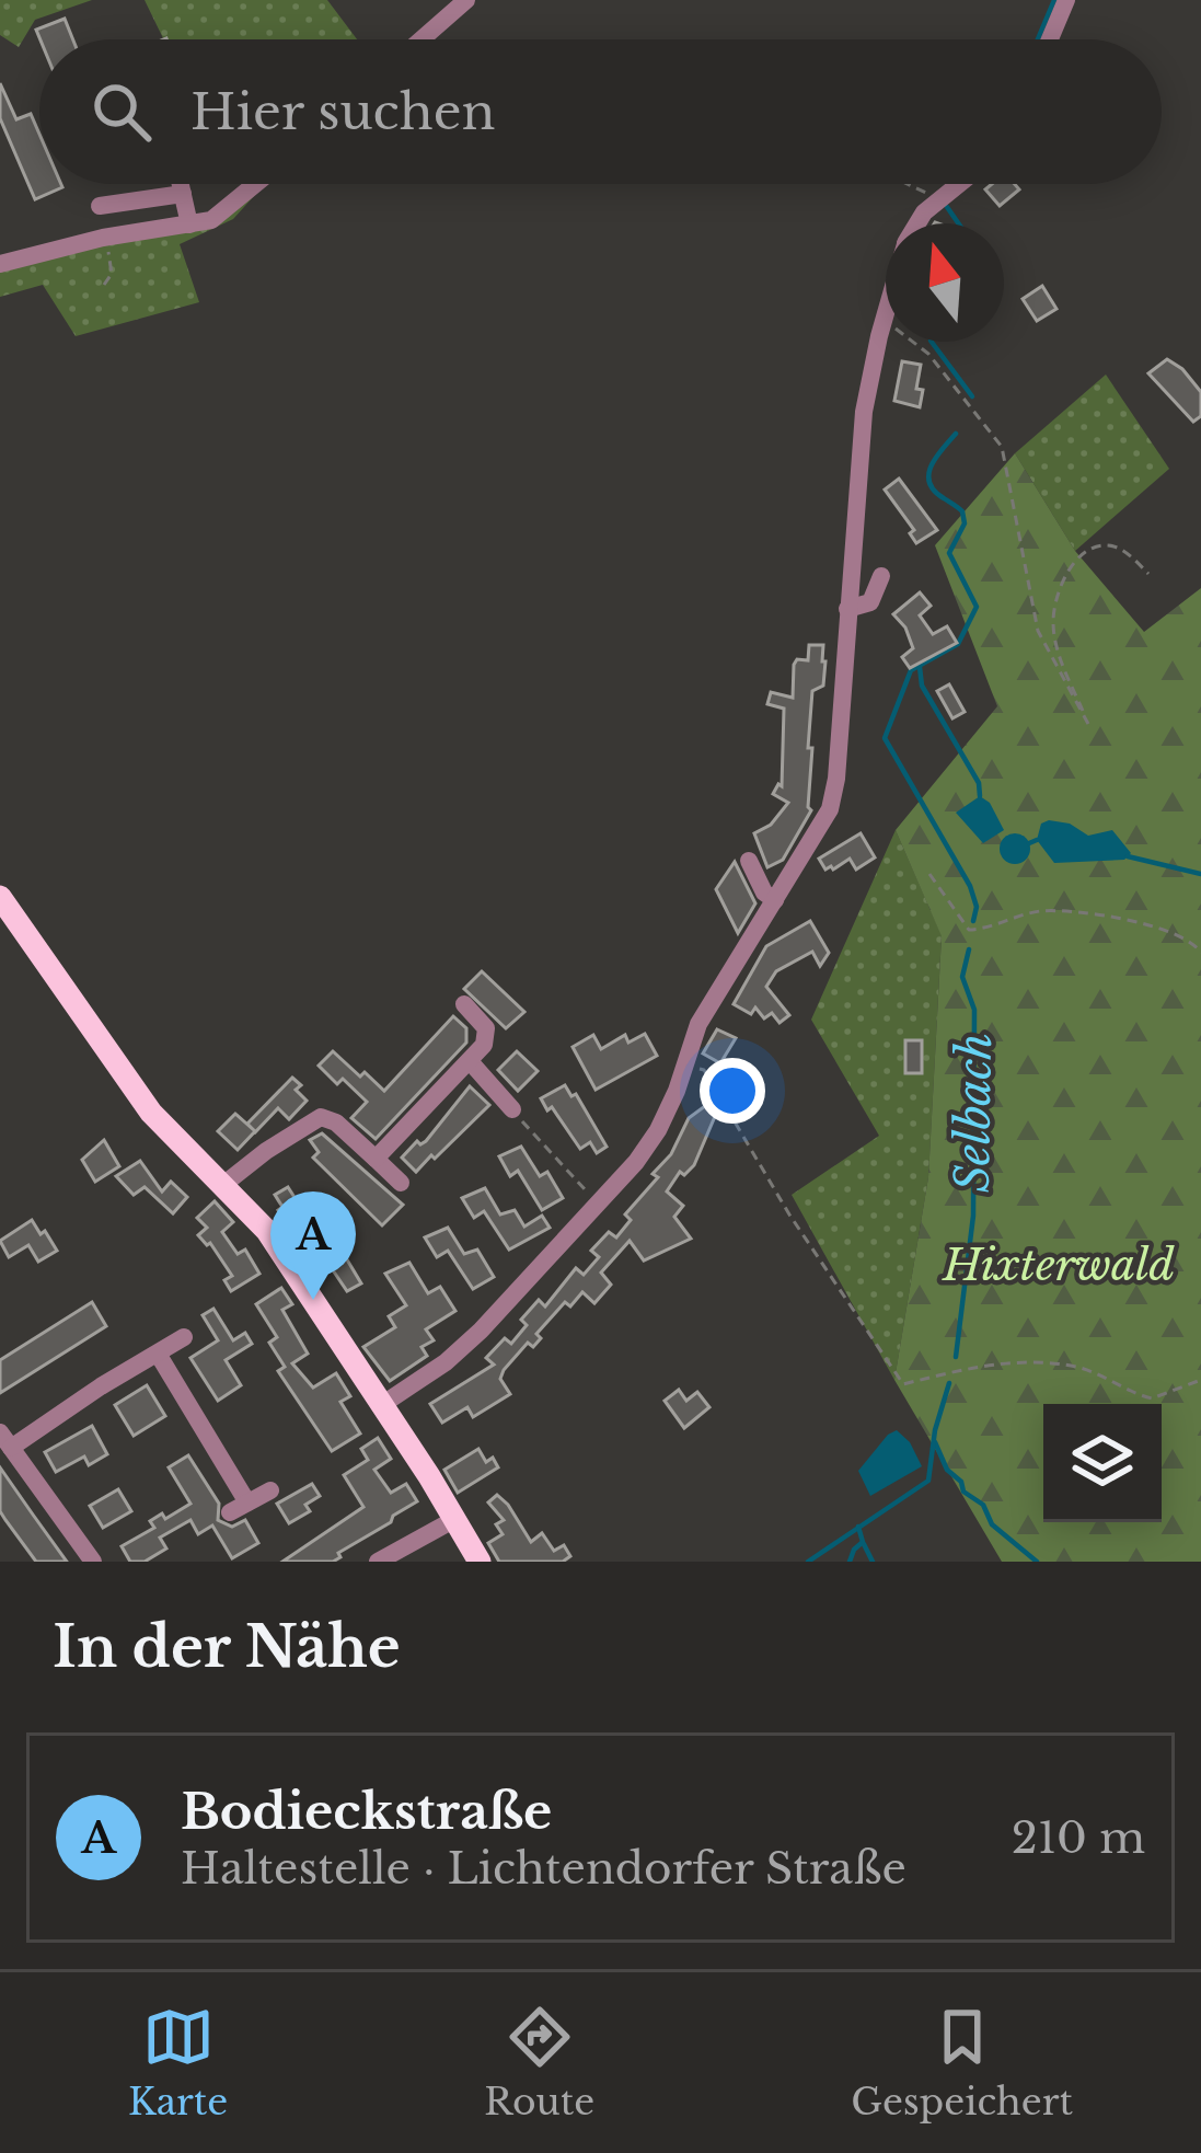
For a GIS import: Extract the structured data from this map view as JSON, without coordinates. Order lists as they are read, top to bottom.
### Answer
{
  "water": ["Selbach"],
  "parks": ["Hixterwald"],
  "north": "top",
  "page": {
    "search": "Hier suchen",
    "pins": "A",
    "heading": "In der Nähe",
    "list": [
      {
        "mark": "A",
        "name": "Bodieckstraße",
        "note": "Haltestelle · Lichtendorfer Straße",
        "value": "210 m"
      }
    ],
    "nav": ["Karte", "Route", "Gespeichert"]
  }
}
